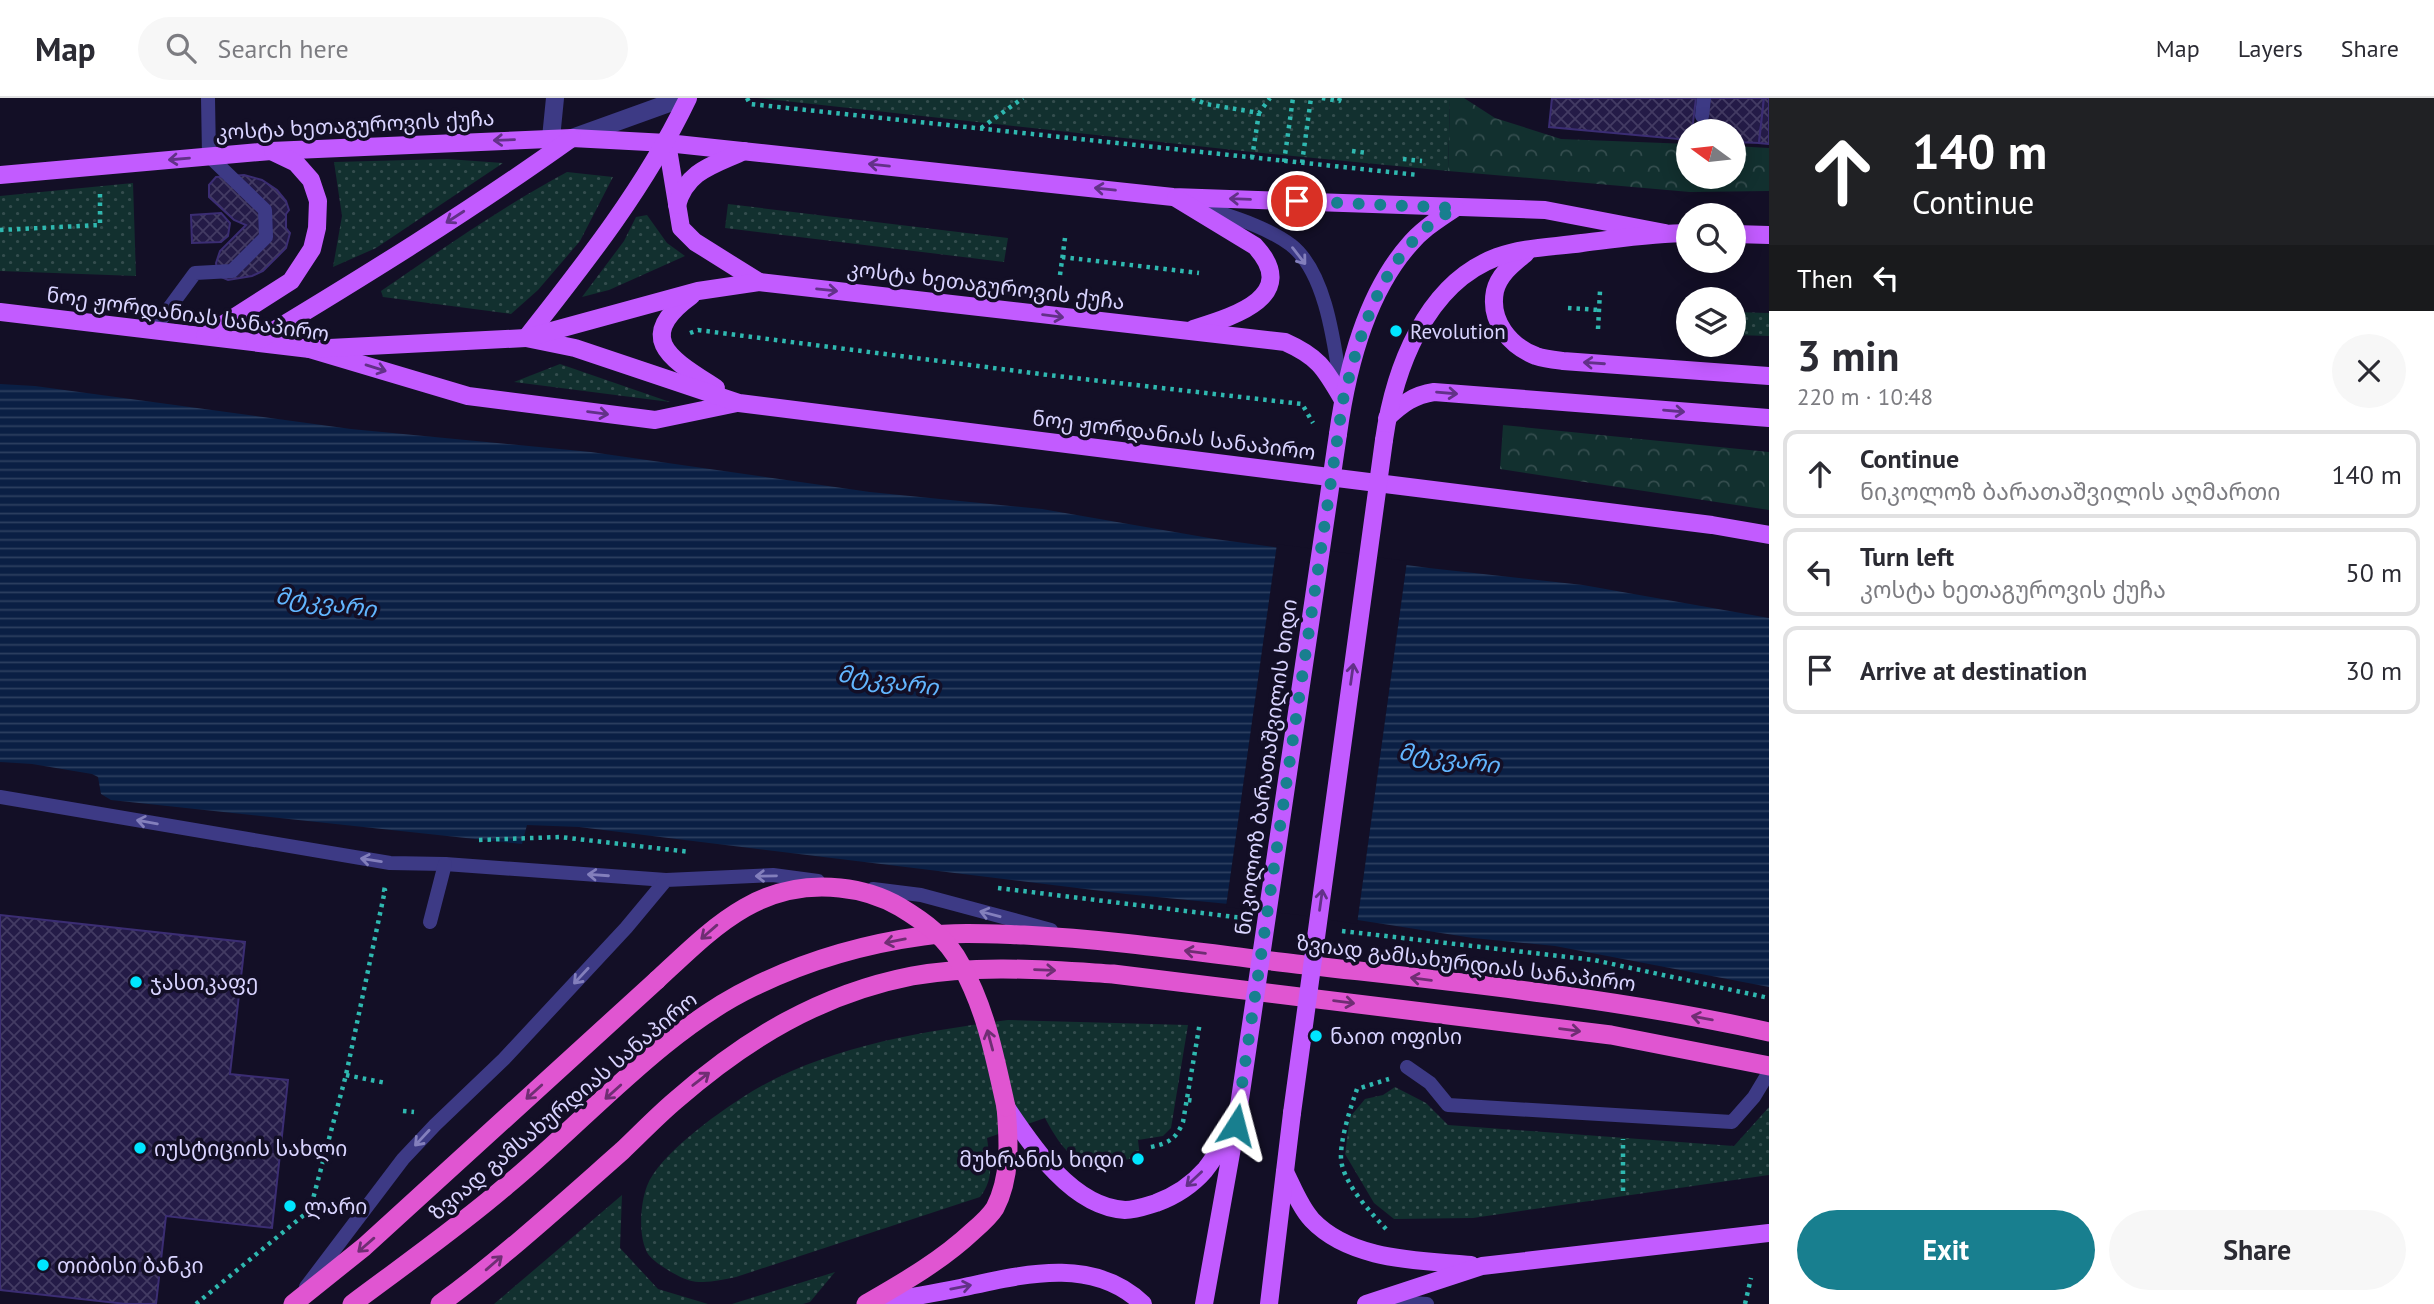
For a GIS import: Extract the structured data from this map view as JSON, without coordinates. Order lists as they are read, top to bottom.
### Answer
{
  "streets": {
    "highway": ["ზვიად გამსახურდიას სანაპირო"],
    "main road": ["კოსტა ხეთაგუროვის ქუჩა", "ნოე ჟორდანიას სანაპირო", "ნიკოლოზ ბარათაშვილის ხიდი"]
  },
  "crossings": [
    ["კოსტა ხეთაგუროვის ქუჩა", "ნოე ჟორდანიას სანაპირო"],
    ["კოსტა ხეთაგუროვის ქუჩა", "ნიკოლოზ ბარათაშვილის ხიდი"]
  ],
  "water": ["მტკვარი"],
  "places": [
    "Revolution",
    "ჯასთკაფე",
    "ნაით ოფისი",
    "იუსტიციის სახლი",
    "მუხრანის ხიდი",
    "ლარი",
    "თიბისი ბანკი"
  ],
  "north": "left",
  "page": {
    "header": "Map",
    "search": "Search here",
    "nav": ["Map", "Layers", "Share"],
    "turn": ["140 m", "Continue"],
    "then": "Then",
    "heading": ["3 min", "220 m · 10:48"],
    "list": [
      {
        "name": "Continue",
        "note": "ნიკოლოზ ბარათაშვილის აღმართი",
        "value": "140 m"
      },
      {
        "name": "Turn left",
        "note": "კოსტა ხეთაგუროვის ქუჩა",
        "value": "50 m"
      },
      {
        "name": "Arrive at destination",
        "value": "30 m"
      }
    ],
    "buttons": ["Exit", "Share"]
  }
}
